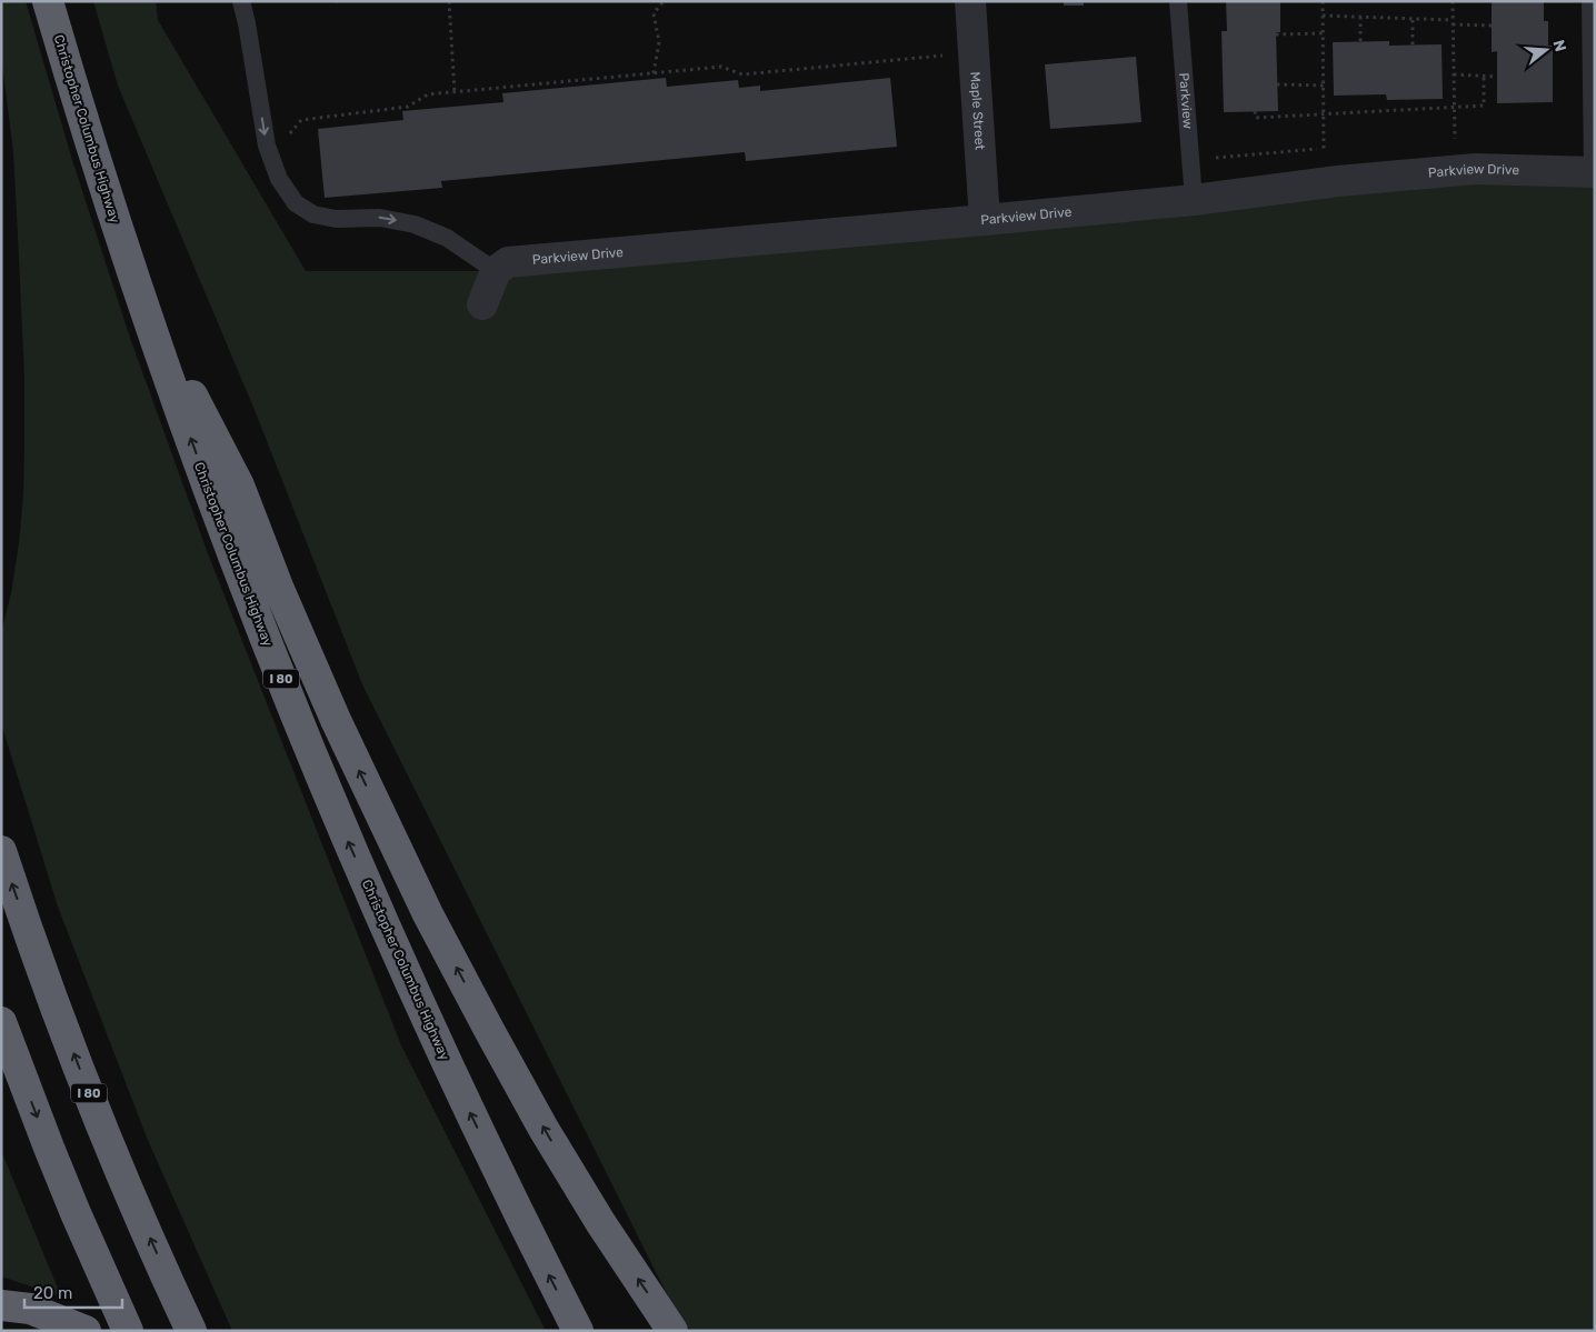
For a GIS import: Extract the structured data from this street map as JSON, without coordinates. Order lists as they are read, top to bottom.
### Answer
{
  "streets": {
    "highway": ["Christopher Columbus Highway", "I 80"],
    "street": ["Maple Street", "Parkview Drive"],
    "lane": ["Parkview"]
  },
  "crossings": [
    ["Parkview", "Parkview Drive"],
    ["Maple Street", "Parkview Drive"]
  ],
  "scale_bar": "20 m",
  "north": "right"
}
